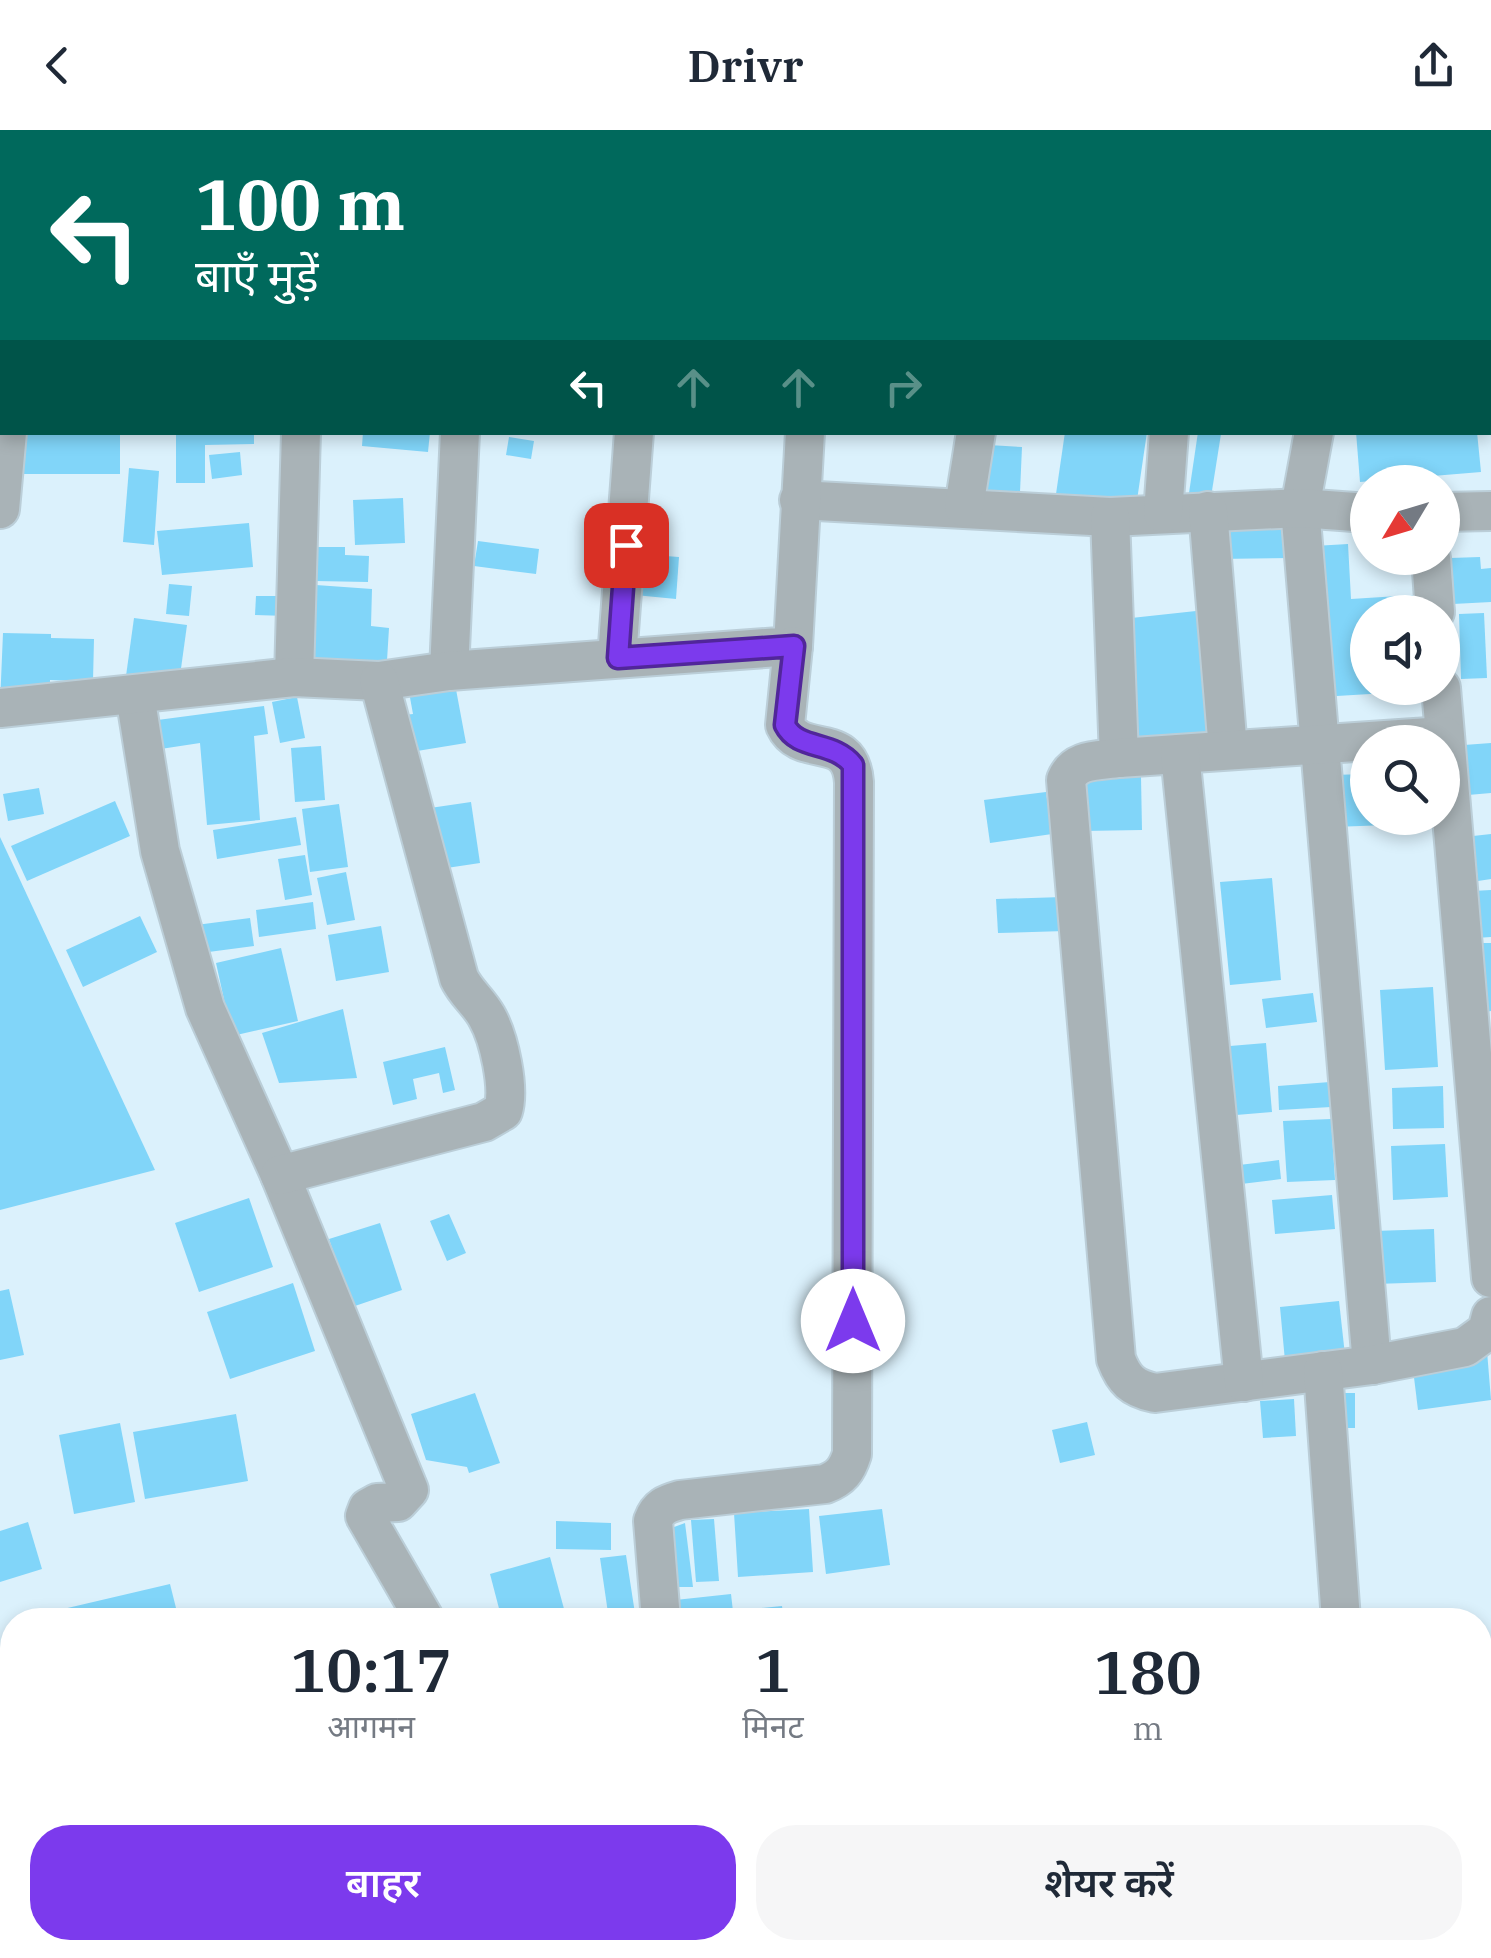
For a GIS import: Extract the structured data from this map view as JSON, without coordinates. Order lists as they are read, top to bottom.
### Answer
{
  "north": "bottom left",
  "page": {
    "header": "Drivr",
    "turn": ["100 m", "बाएँ मुड़ें"],
    "eta": [
      "10:17",
      "आगमन",
      "1",
      "मिनट",
      "180",
      "m"
    ],
    "buttons": ["बाहर", "शेयर करें"]
  }
}
